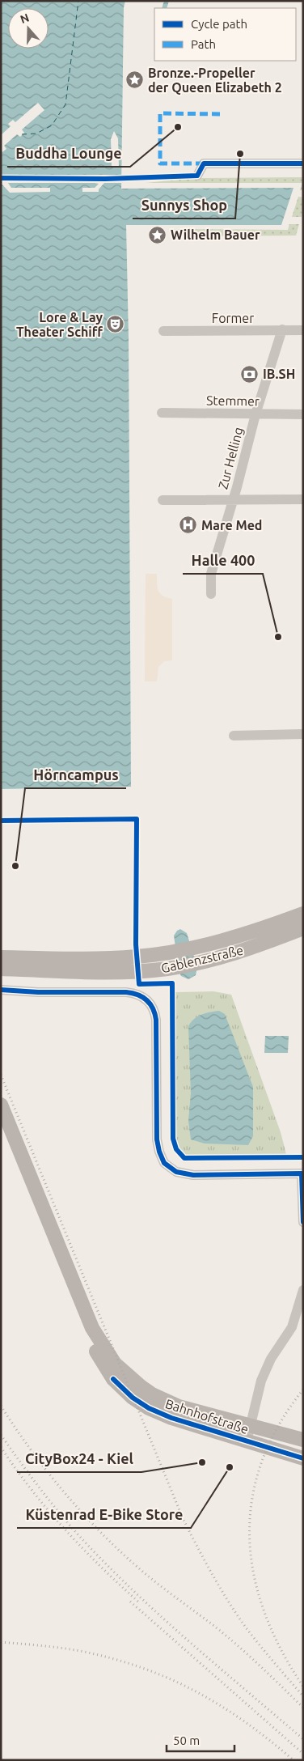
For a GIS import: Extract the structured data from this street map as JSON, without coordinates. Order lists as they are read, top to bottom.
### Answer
{
  "streets": {
    "main road": ["Gablenzstraße", "Bahnhofstraße"],
    "street": ["Former", "Stemmer", "Zur Helling"]
  },
  "crossings": [
    ["Former", "Zur Helling"],
    ["Stemmer", "Zur Helling"]
  ],
  "places": {
    "place": ["Bronze.-Propeller der Queen Elizabeth 2", "Wilhelm Bauer"],
    "other": [
      "Buddha Lounge",
      "Sunnys Shop",
      "Halle 400",
      "Hörncampus",
      "CityBox24 - Kiel",
      "Küstenrad E-Bike Store"
    ],
    "theatre": ["Lore & Lay Theater Schiff"],
    "bank": ["IB.SH"],
    "hospital": ["Mare Med"]
  },
  "legend": ["Cycle path", "Path"],
  "scale_bar": "50 m",
  "north": "top"
}
